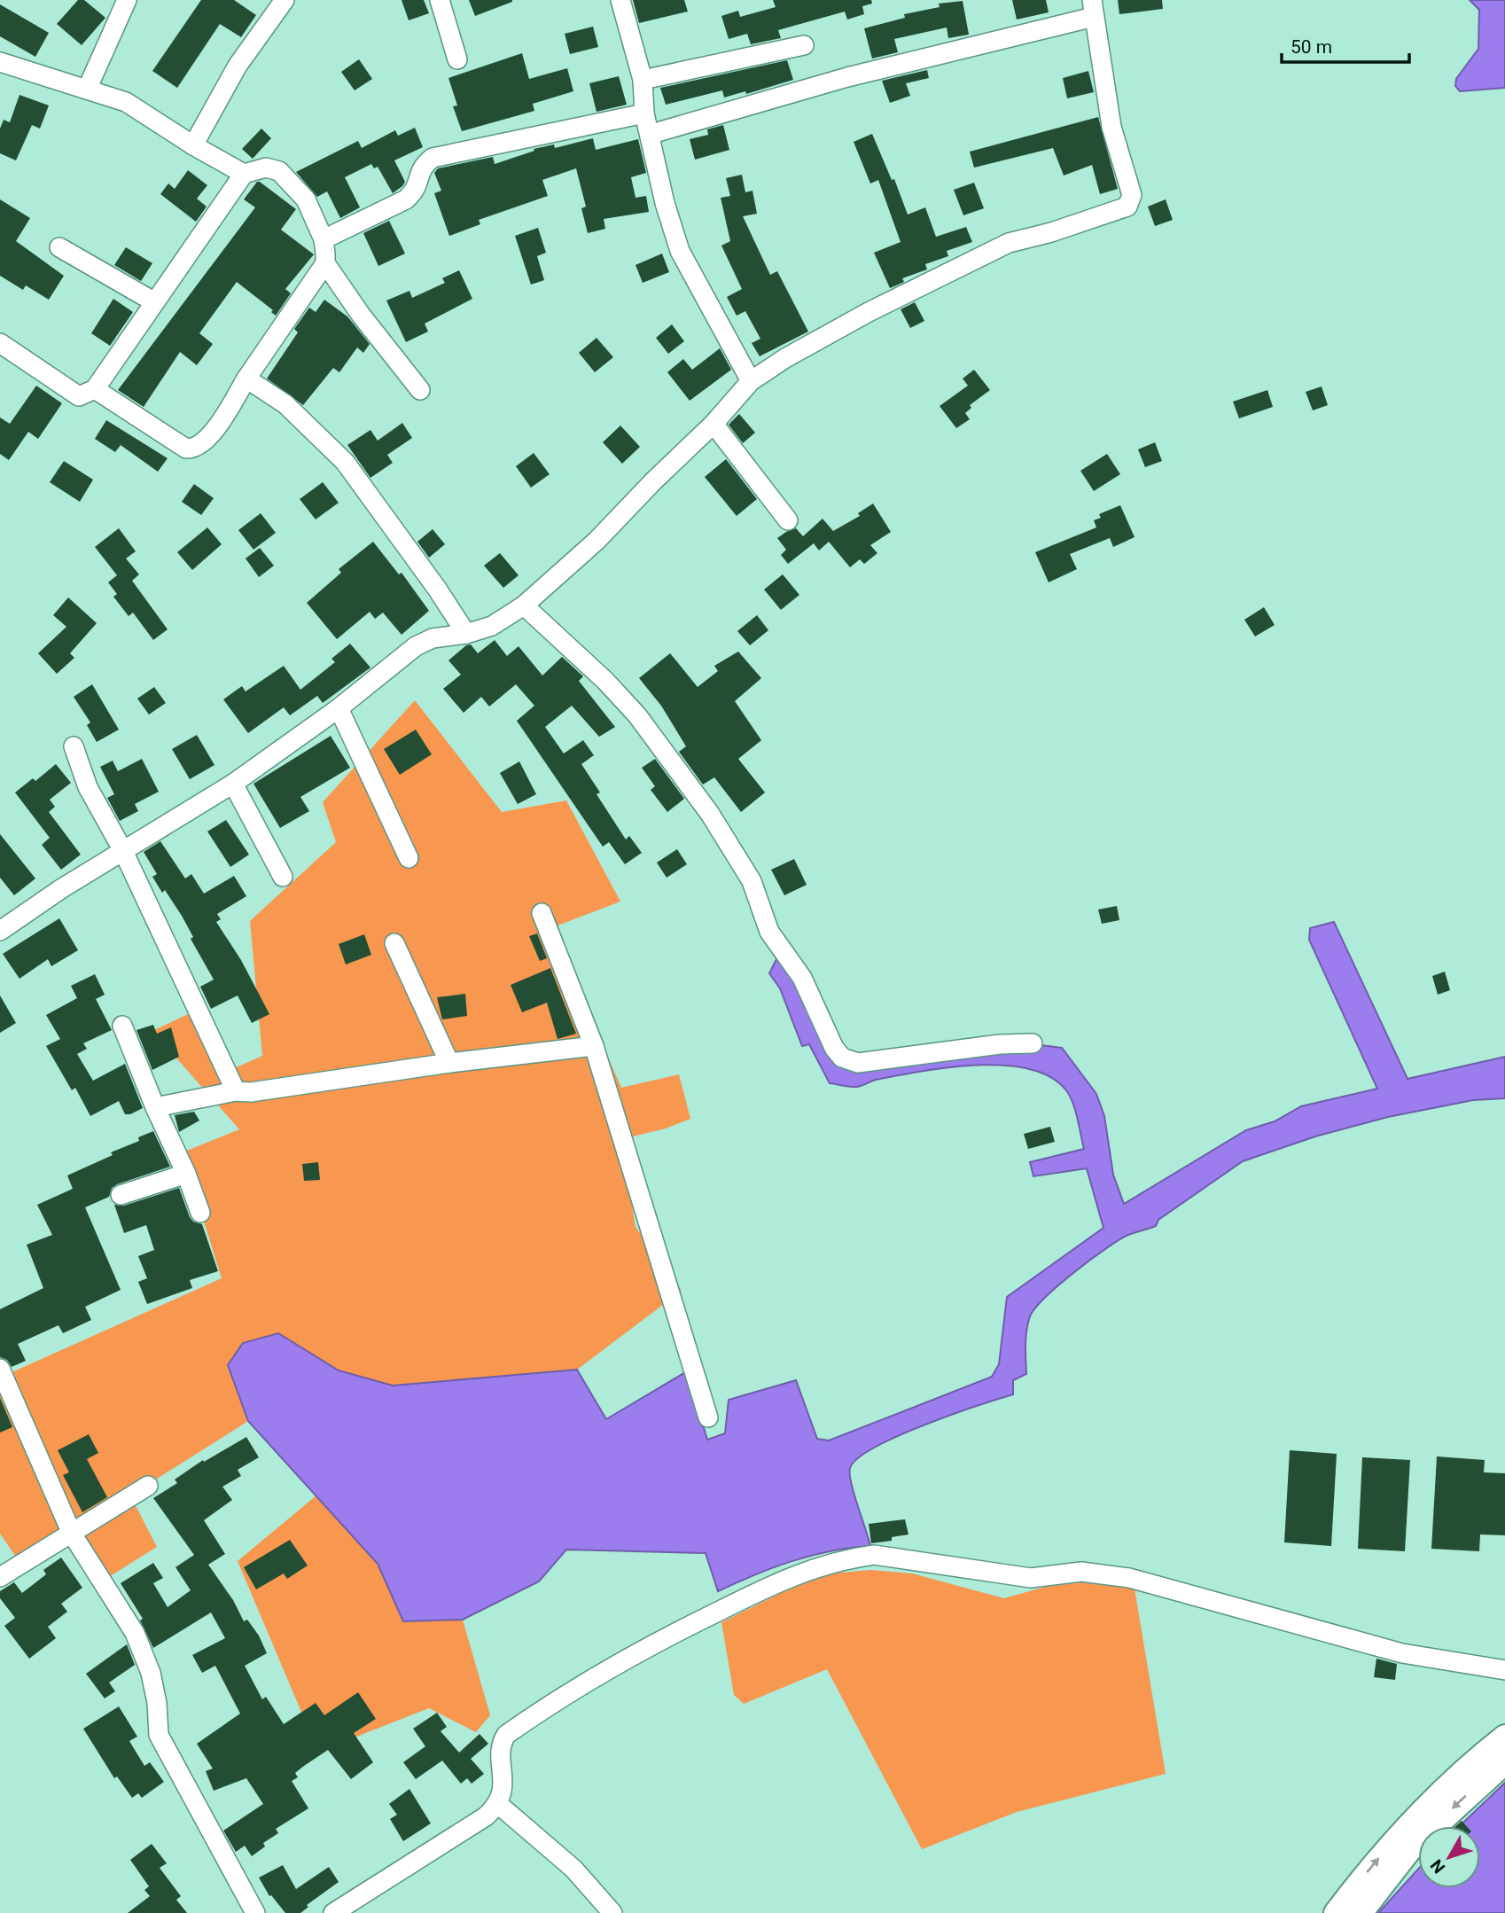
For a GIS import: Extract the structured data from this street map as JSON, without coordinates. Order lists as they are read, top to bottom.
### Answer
{
  "scale_bar": "50 m",
  "north": "bottom left"
}
